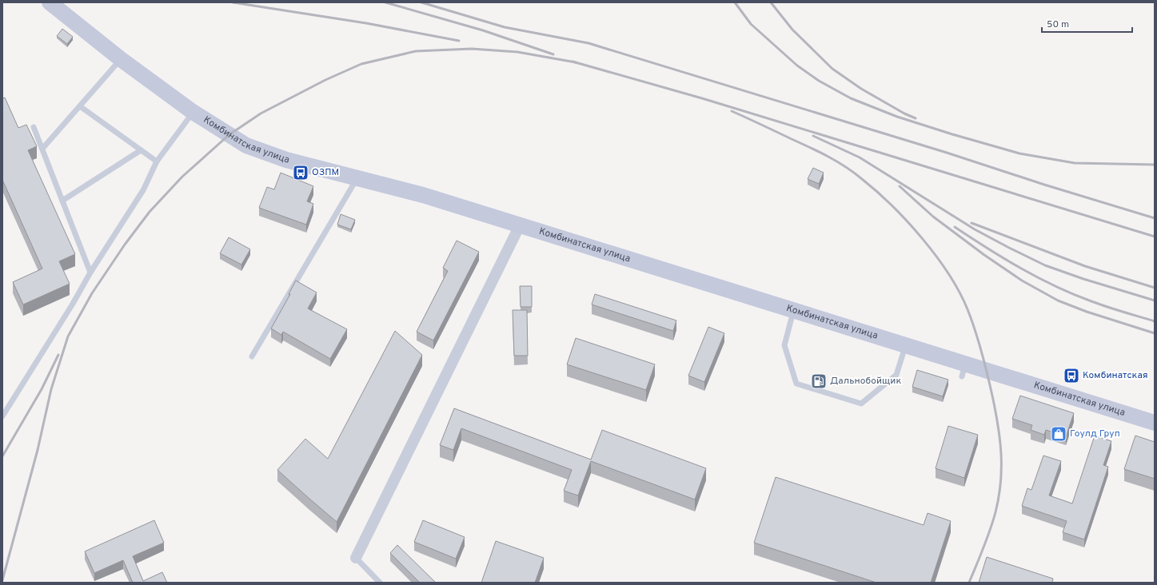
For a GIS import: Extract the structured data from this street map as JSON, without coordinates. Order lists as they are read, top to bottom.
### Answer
{
  "streets": {
    "main road": ["Комбинатская улица"]
  },
  "places": {
    "bus stop": ["ОЗПМ", "Комбинатская"],
    "fuel station": ["Дальнобойщик"],
    "shop": ["Гоулд Груп"]
  },
  "scale_bar": "50 m"
}
